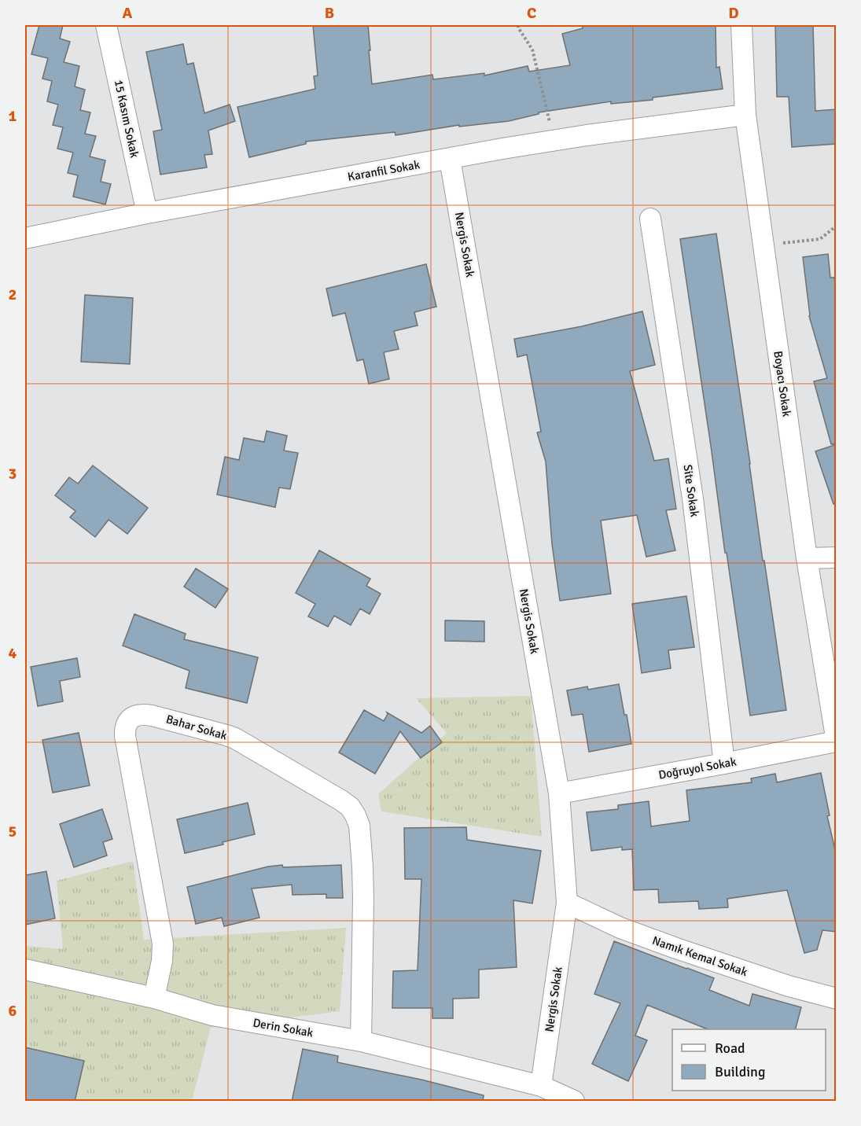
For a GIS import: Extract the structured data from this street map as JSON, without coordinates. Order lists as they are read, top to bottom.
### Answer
{
  "streets": {
    "street": [
      "15 Kasım Sokak",
      "Karanfil Sokak",
      "Nergis Sokak",
      "Boyacı Sokak",
      "Site Sokak",
      "Bahar Sokak",
      "Doğruyol Sokak",
      "Namık Kemal Sokak",
      "Derin Sokak"
    ]
  },
  "crossings": [
    ["15 Kasım Sokak", "Karanfil Sokak"],
    ["Karanfil Sokak", "Nergis Sokak"],
    ["Karanfil Sokak", "Boyacı Sokak"],
    ["Nergis Sokak", "Doğruyol Sokak"],
    ["Nergis Sokak", "Namık Kemal Sokak"],
    ["Nergis Sokak", "Derin Sokak"],
    ["Boyacı Sokak", "Doğruyol Sokak"],
    ["Site Sokak", "Doğruyol Sokak"],
    ["Bahar Sokak", "Derin Sokak"]
  ],
  "legend": ["Road", "Building"],
  "grid": {
    "columns": [
      "A",
      "B",
      "C",
      "D"
    ],
    "rows": [
      "1",
      "2",
      "3",
      "4",
      "5",
      "6"
    ]
  }
}
